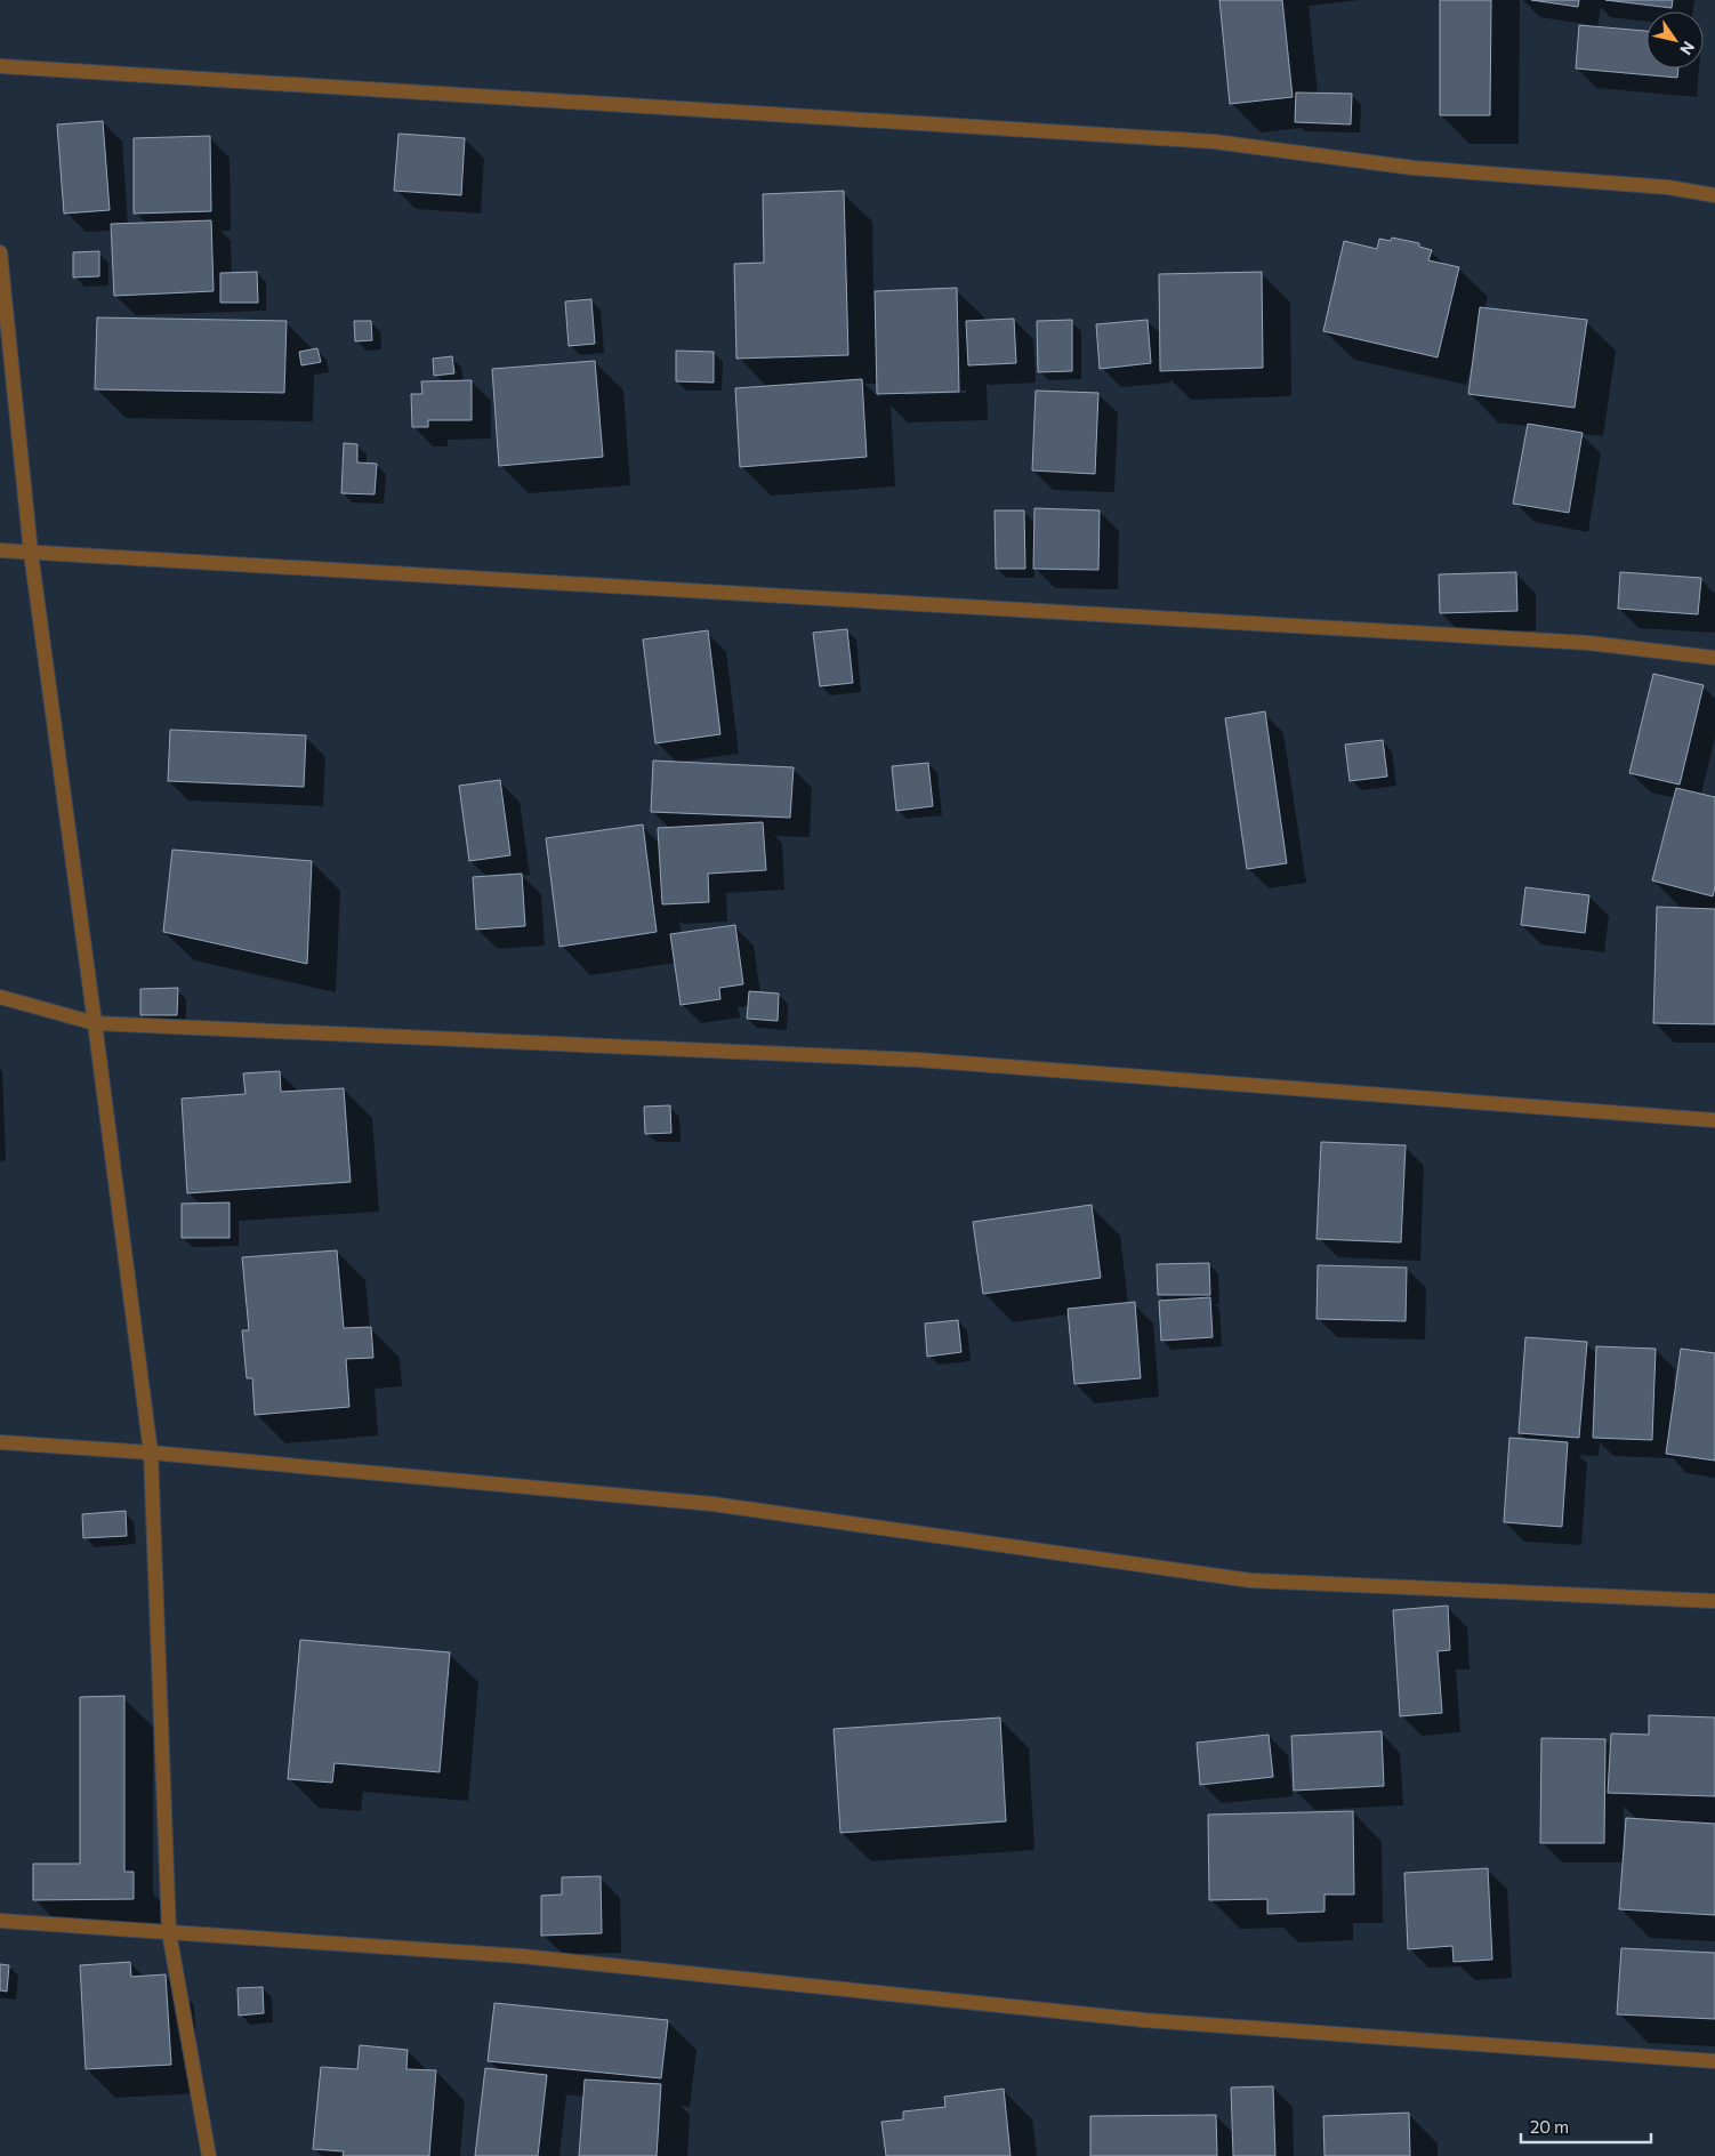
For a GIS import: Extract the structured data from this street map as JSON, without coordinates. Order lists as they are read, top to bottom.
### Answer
{
  "scale_bar": "20 m",
  "north": "bottom right"
}
